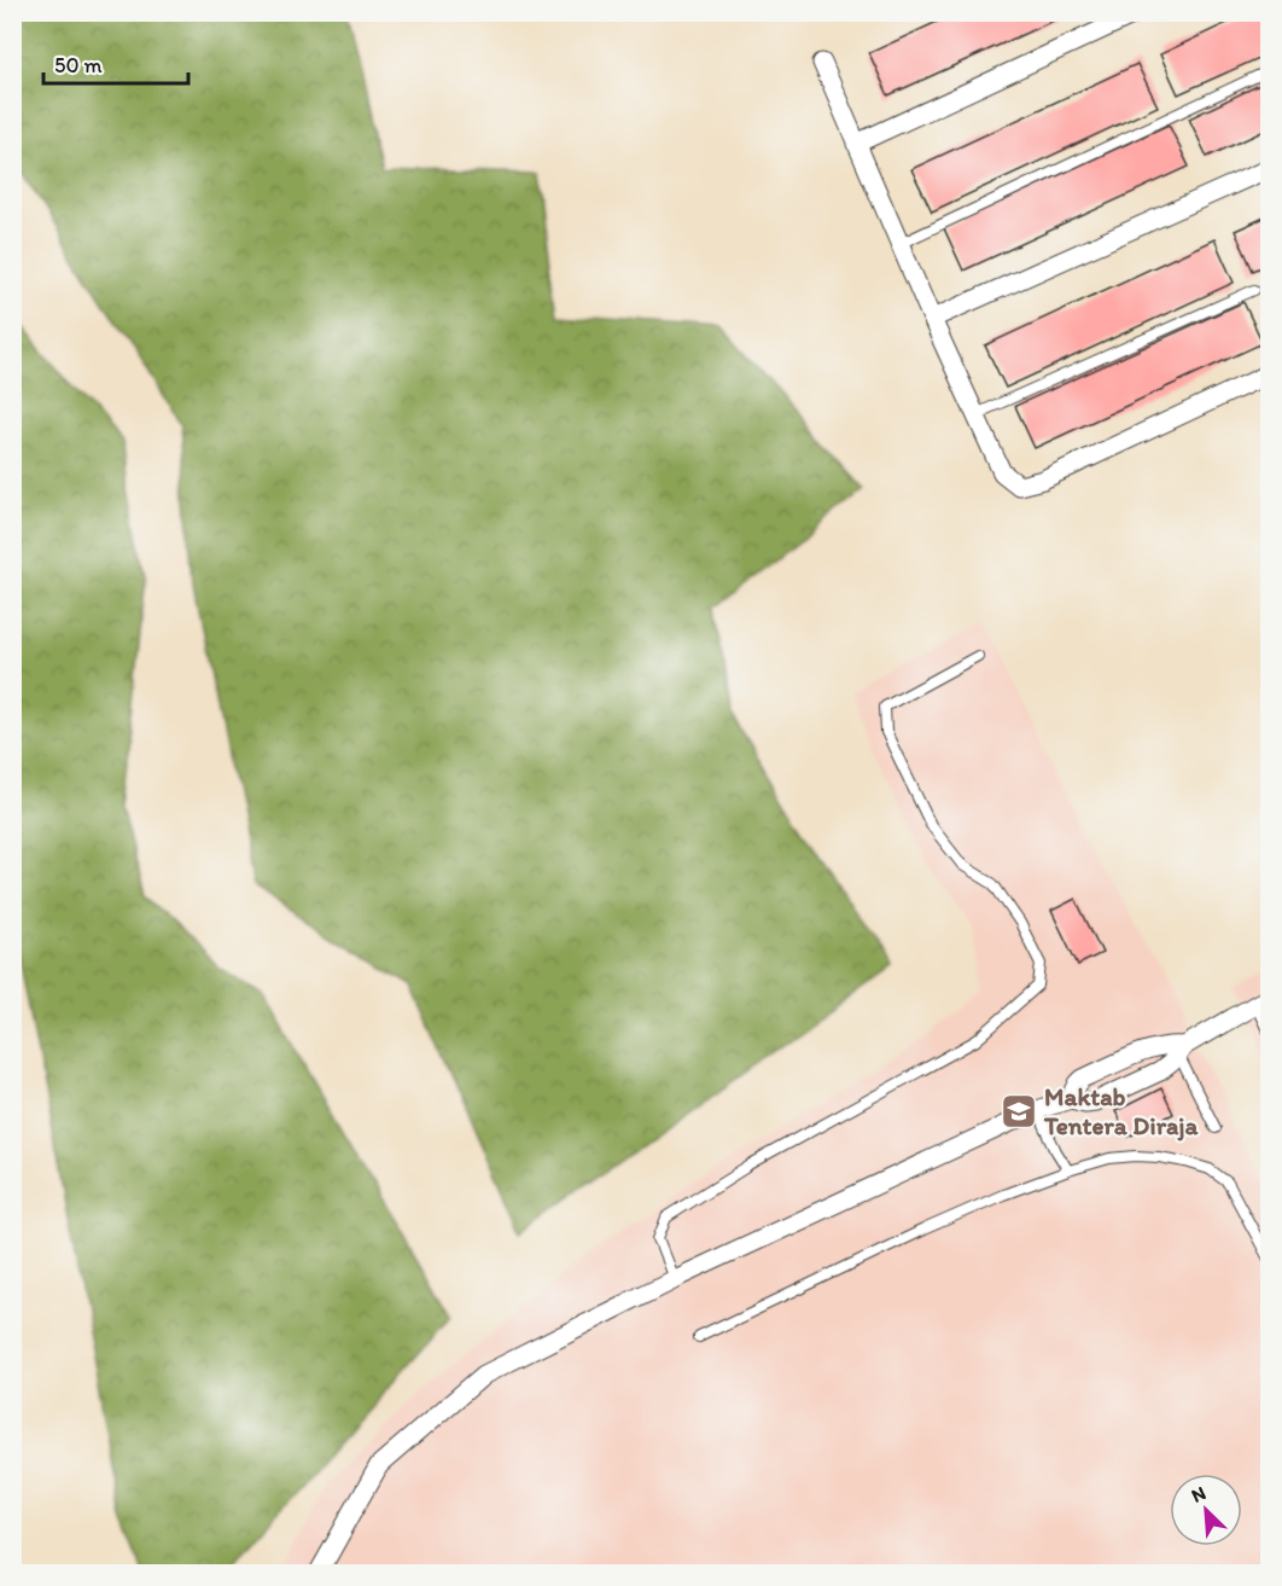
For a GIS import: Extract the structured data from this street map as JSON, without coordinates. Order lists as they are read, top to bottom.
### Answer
{
  "places": {
    "school or university": ["Maktab Tentera Diraja"]
  },
  "scale_bar": "50 m",
  "north": "top left"
}
